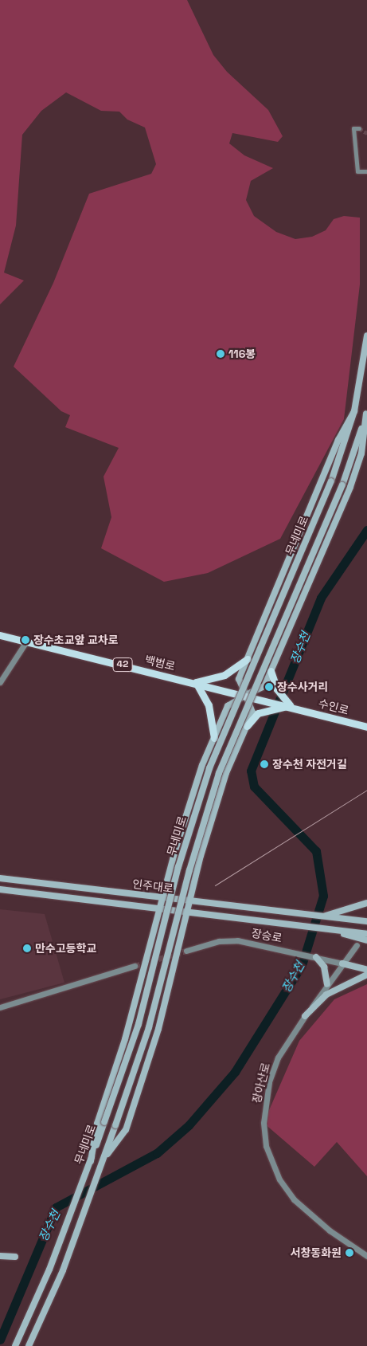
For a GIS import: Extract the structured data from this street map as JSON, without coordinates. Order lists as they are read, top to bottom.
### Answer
{
  "streets": {
    "main road": [
      "무네미로",
      "백범로",
      "42",
      "수인로",
      "인주대로"
    ],
    "street": ["장승로", "장아산로"]
  },
  "crossings": [
    ["백범로", "수인로"],
    ["장승로", "장아산로"]
  ],
  "water": ["장수천"],
  "places": [
    "116봉",
    "장수초교앞 교차로",
    "장수사거리",
    "장수천 자전거길",
    "만수고등학교",
    "서창동화원"
  ]
}
